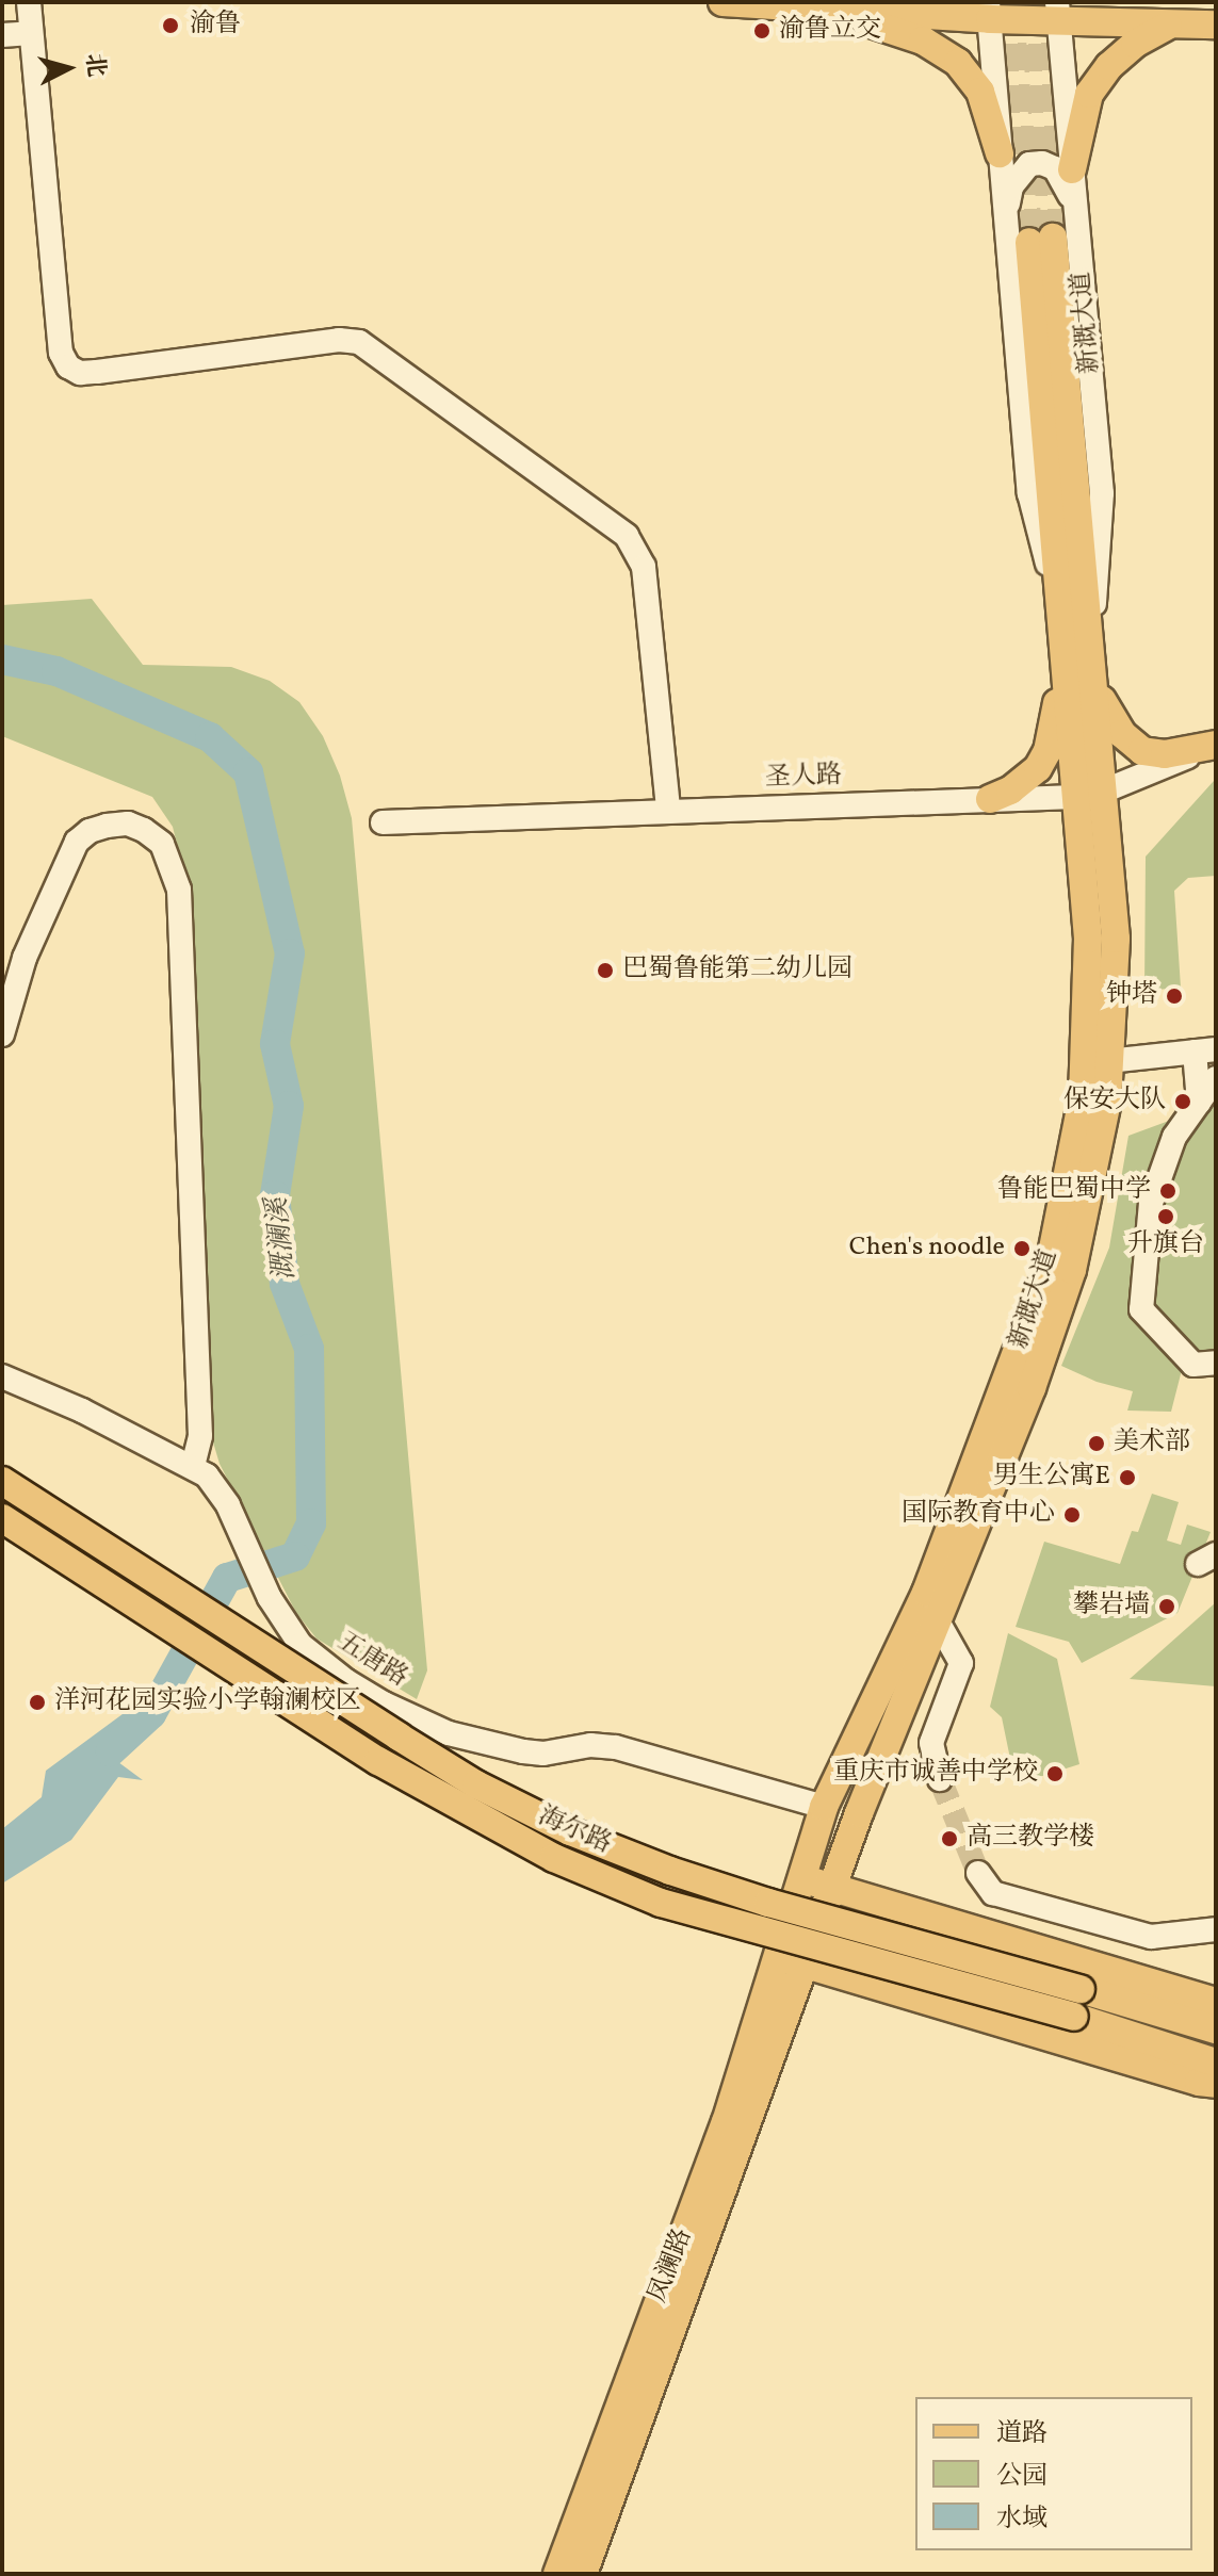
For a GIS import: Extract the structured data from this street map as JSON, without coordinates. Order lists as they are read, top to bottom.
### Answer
{
  "streets": {
    "main road": ["新溉大道", "海尔路", "凤澜路"],
    "street": ["圣人路", "五唐路"]
  },
  "crossings": [
    ["新溉大道", "圣人路"],
    ["新溉大道", "五唐路"],
    ["新溉大道", "凤澜路"]
  ],
  "water": ["溉澜溪"],
  "places": [
    "渝鲁",
    "渝鲁立交",
    "巴蜀鲁能第二幼儿园",
    "钟塔",
    "保安大队",
    "鲁能巴蜀中学",
    "升旗台",
    "Chen's noodle",
    "美术部",
    "男生公寓E",
    "国际教育中心",
    "攀岩墙",
    "洋河花园实验小学翰澜校区",
    "重庆市诚善中学校",
    "高三教学楼"
  ],
  "legend": ["道路", "公园", "水域"],
  "north": "right"
}
